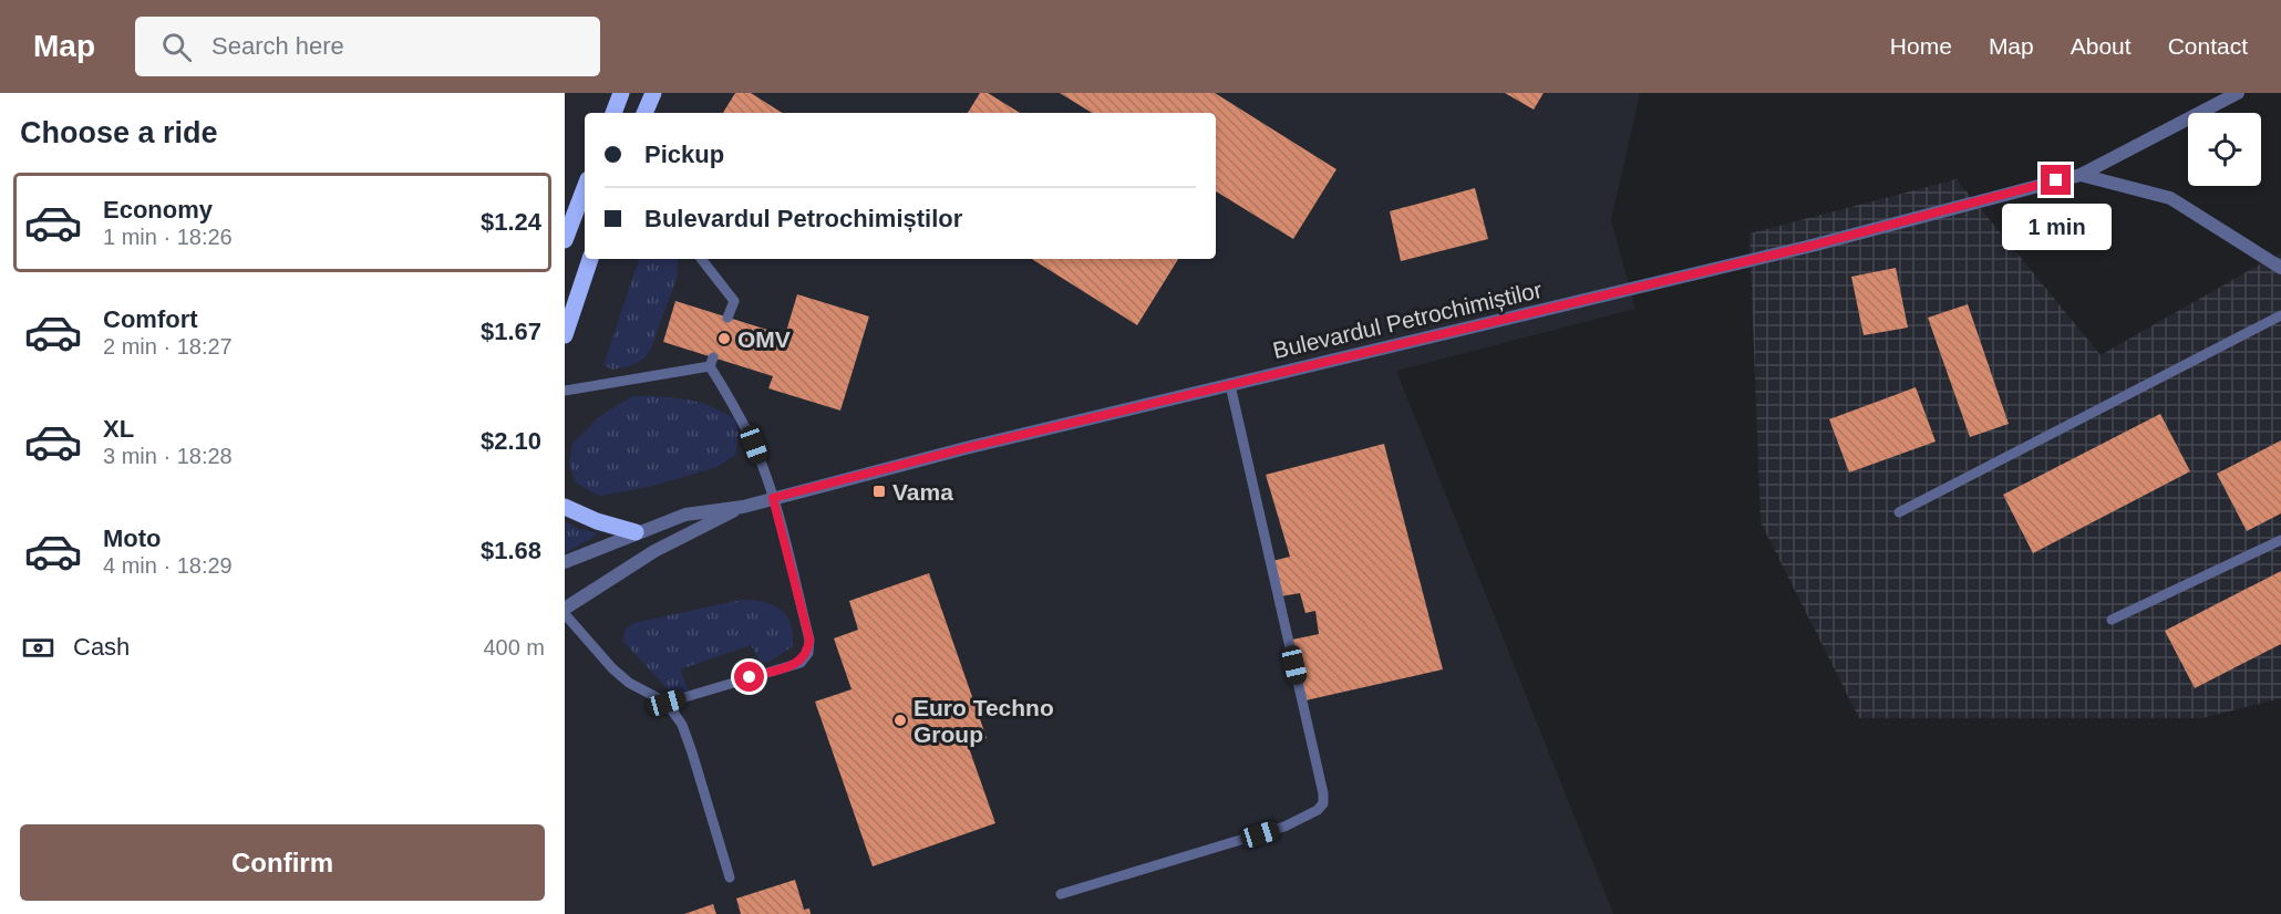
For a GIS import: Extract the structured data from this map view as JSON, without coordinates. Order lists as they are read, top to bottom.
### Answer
{
  "streets": {
    "street": ["Bulevardul Petrochimiștilor"]
  },
  "places": {
    "other": ["OMV", "Euro Techno Group"],
    "transit": ["Vama"]
  },
  "page": {
    "header": "Map",
    "search": "Search here",
    "nav": [
      "Home",
      "Map",
      "About",
      "Contact"
    ],
    "heading": "Choose a ride",
    "banner": ["Pickup", "Bulevardul Petrochimiștilor"],
    "list": [
      {
        "name": "Economy",
        "note": "1 min · 18:26",
        "value": "$1.24"
      },
      {
        "name": "Comfort",
        "note": "2 min · 18:27",
        "value": "$1.67"
      },
      {
        "name": "XL",
        "note": "3 min · 18:28",
        "value": "$2.10"
      },
      {
        "name": "Moto",
        "note": "4 min · 18:29",
        "value": "$1.68"
      }
    ],
    "bubble": "1 min",
    "pay": ["Cash", "400 m"],
    "buttons": "Confirm"
  }
}
